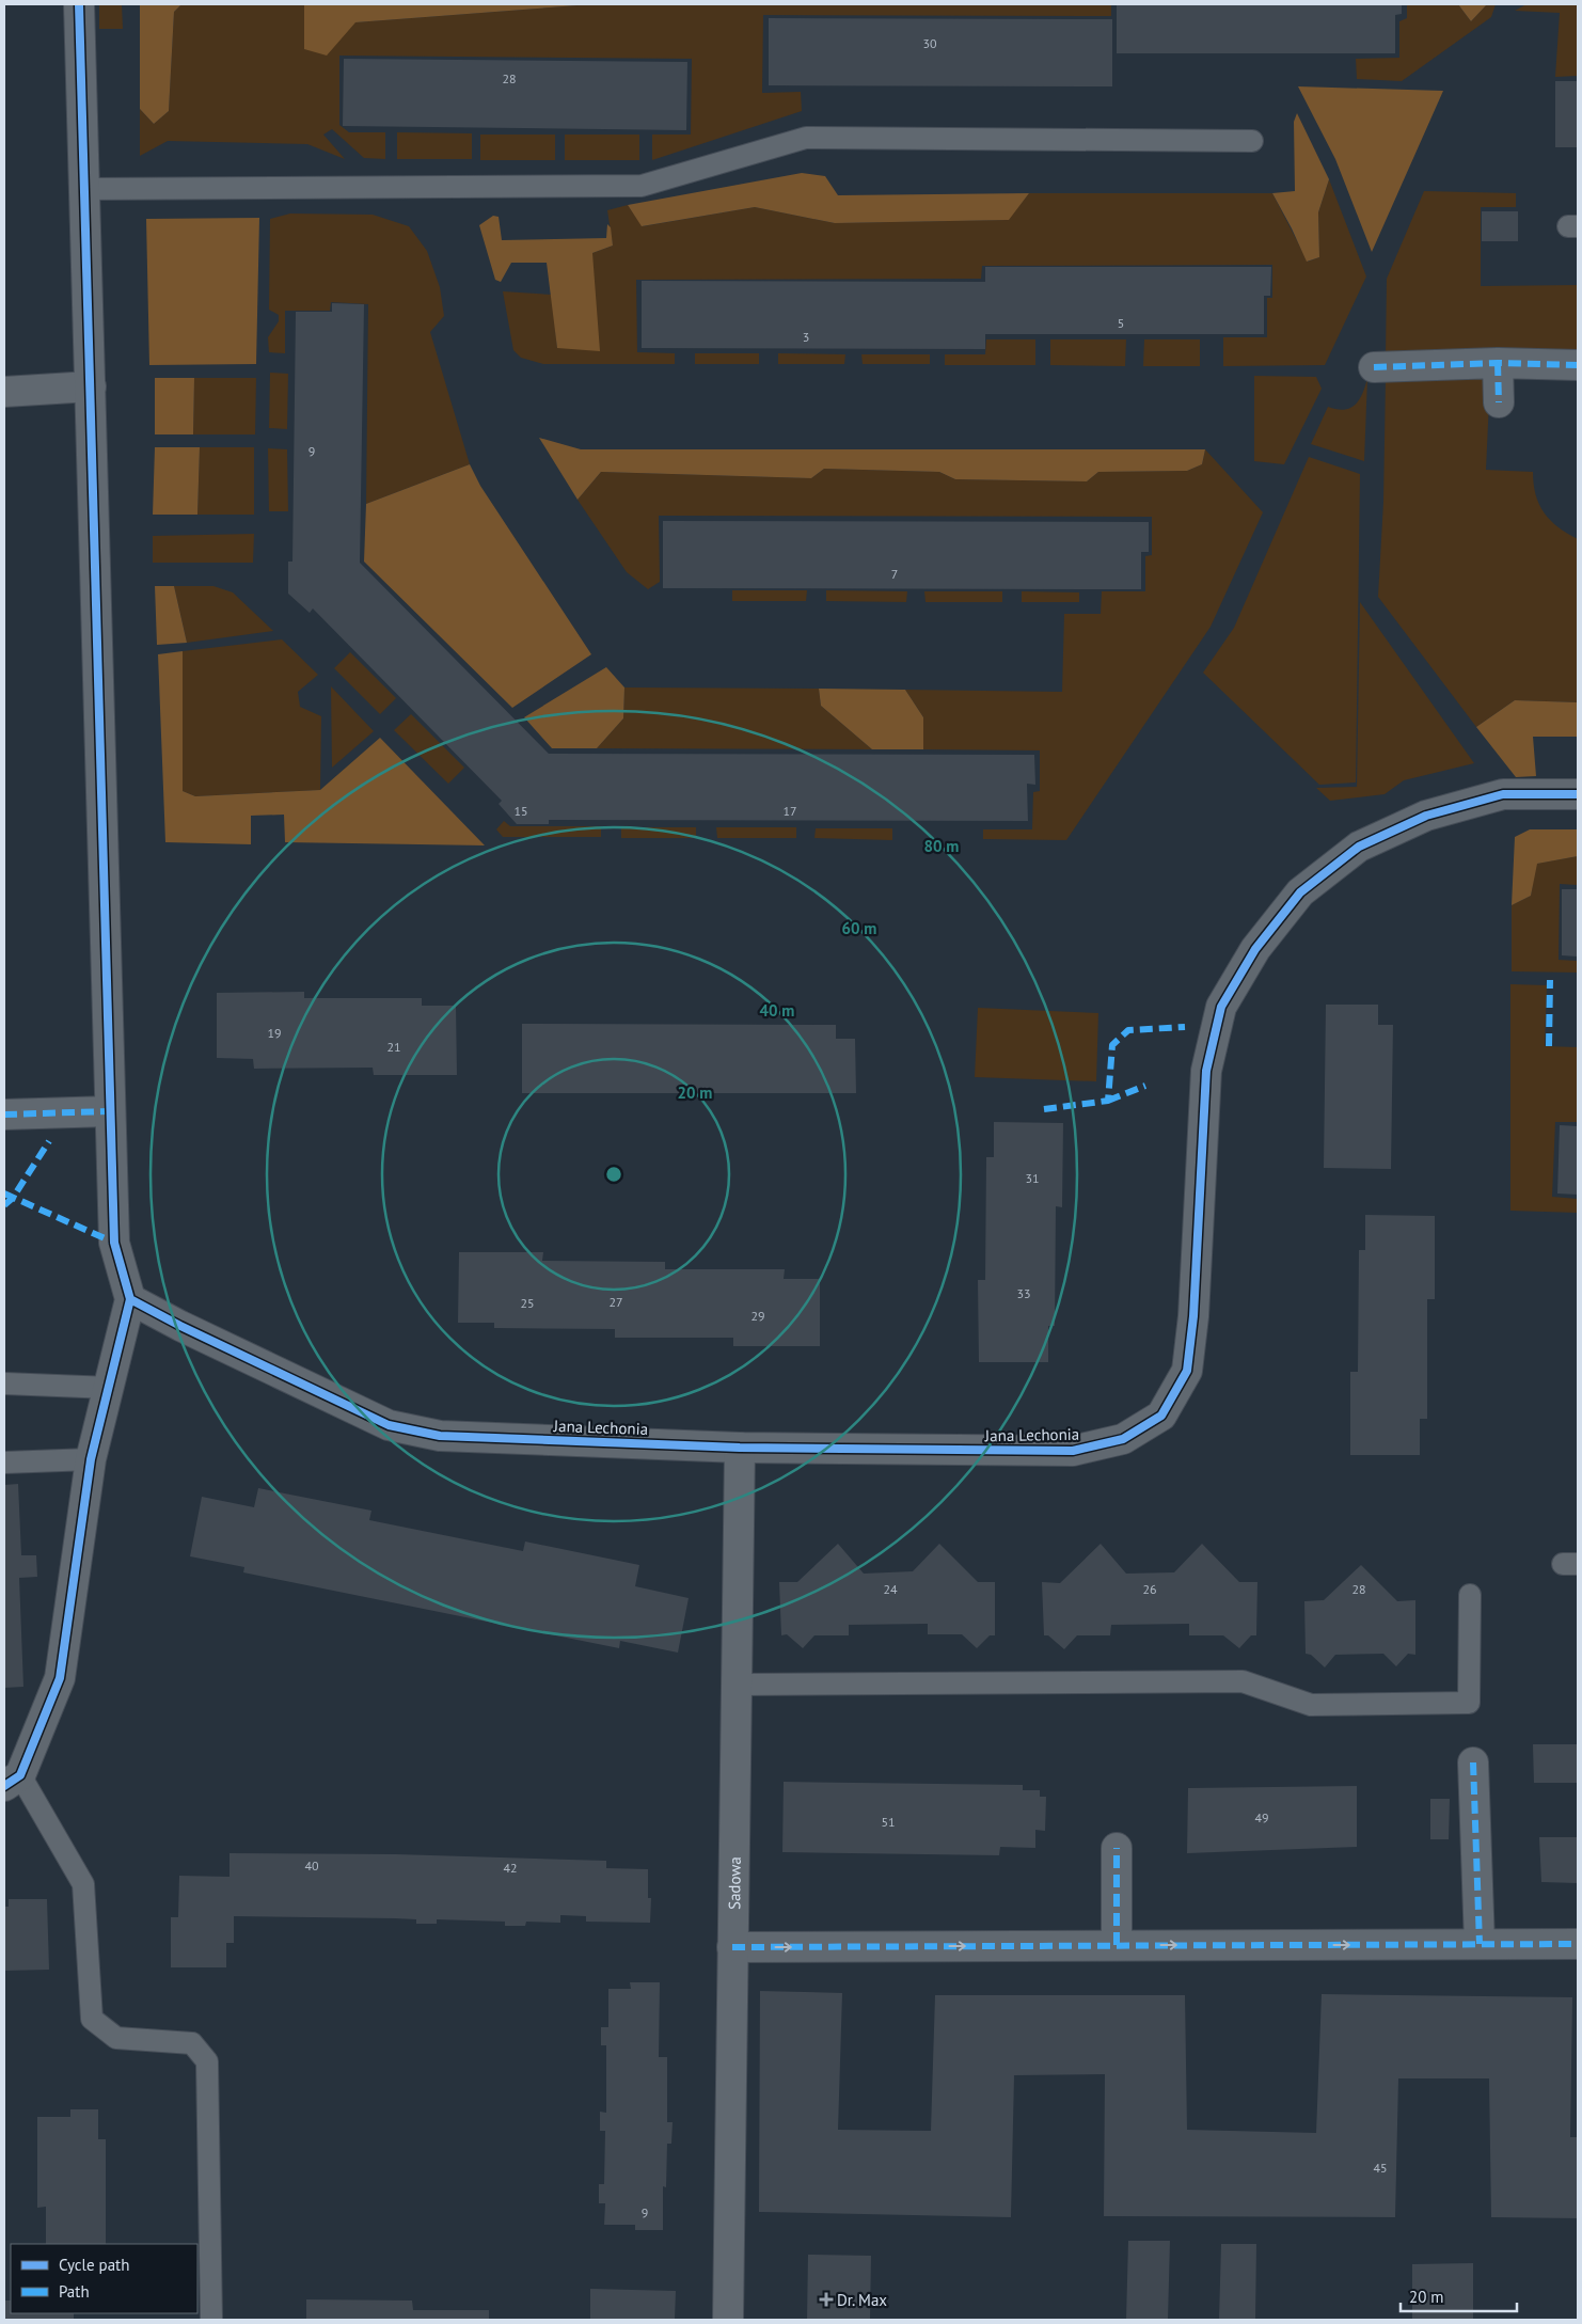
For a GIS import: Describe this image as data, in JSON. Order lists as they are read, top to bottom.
{
  "streets": {
    "street": ["Jana Lechonia", "Sadowa"]
  },
  "crossings": [
    ["Jana Lechonia", "Sadowa"]
  ],
  "places": {
    "health": ["Dr. Max"]
  },
  "house_numbers": [
    "30",
    "28",
    "5",
    "3",
    "9",
    "7",
    "15",
    "17",
    "19",
    "21",
    "31",
    "33",
    "27",
    "25",
    "29",
    "24",
    "26",
    "28",
    "49",
    "51",
    "40",
    "42",
    "45",
    "9"
  ],
  "legend": ["Cycle path", "Path"],
  "scale_bar": "20 m",
  "rings": [
    "80 m",
    "60 m",
    "40 m",
    "20 m"
  ]
}
